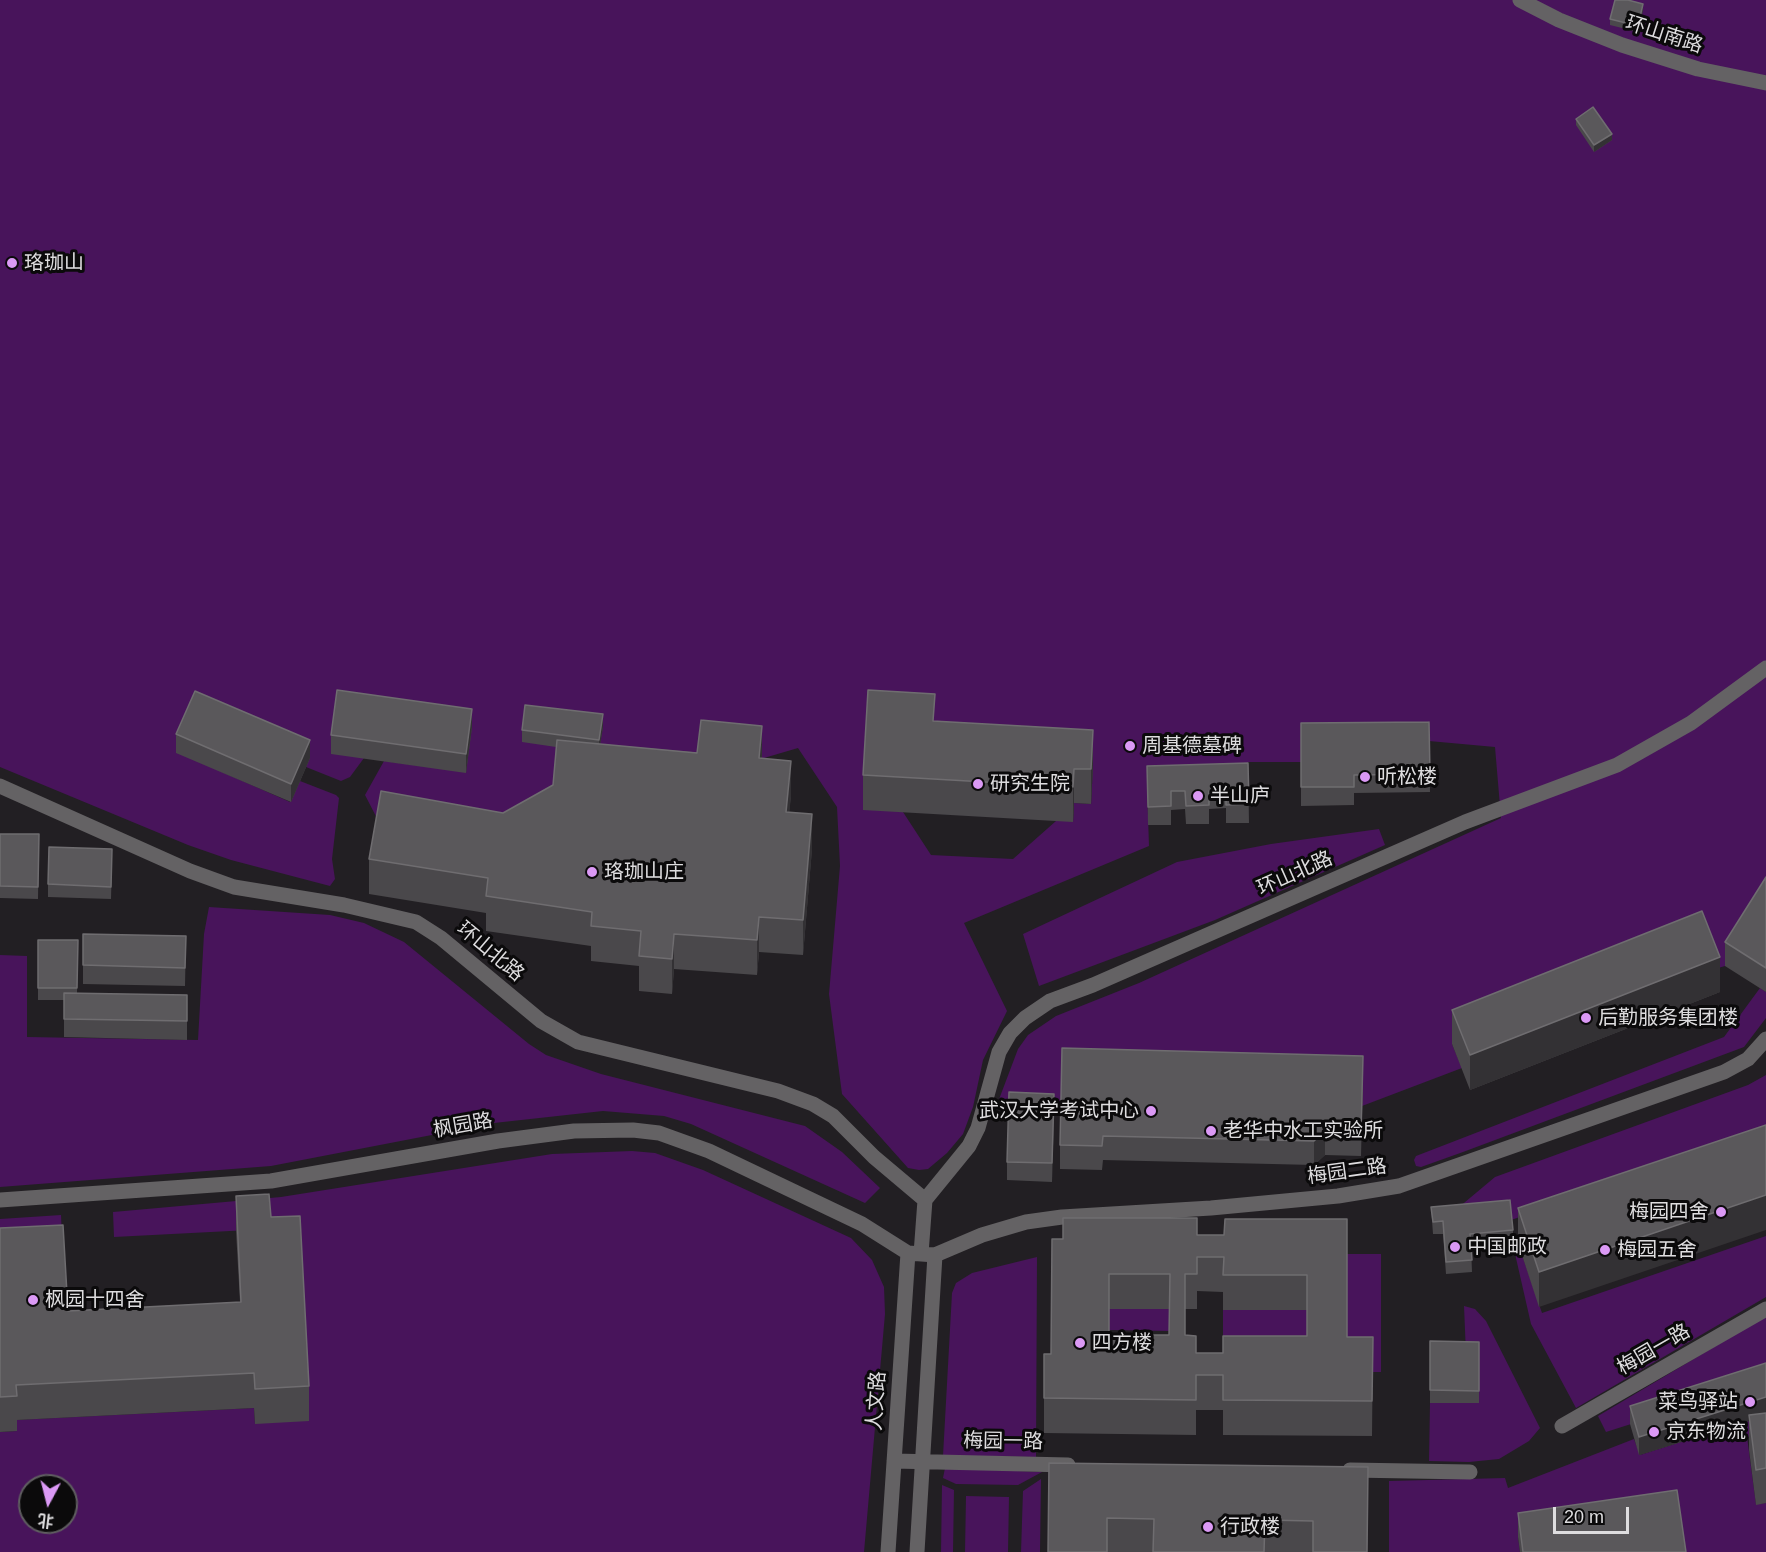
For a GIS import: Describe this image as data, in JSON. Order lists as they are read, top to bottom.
{
  "streets": {
    "street": [
      "环山南路",
      "环山北路",
      "枫园路",
      "梅园二路",
      "梅园一路",
      "人文路"
    ]
  },
  "crossings": [
    ["枫园路", "梅园二路"],
    ["枫园路", "人文路"],
    ["梅园二路", "人文路"],
    ["梅园一路", "人文路"]
  ],
  "places": [
    "珞珈山",
    "周基德墓碑",
    "听松楼",
    "研究生院",
    "半山庐",
    "珞珈山庄",
    "后勤服务集团楼",
    "武汉大学考试中心",
    "老华中水工实验所",
    "梅园四舍",
    "中国邮政",
    "梅园五舍",
    "枫园十四舍",
    "四方楼",
    "菜鸟驿站",
    "京东物流",
    "行政楼"
  ],
  "scale_bar": "20 m",
  "north": "bottom"
}
